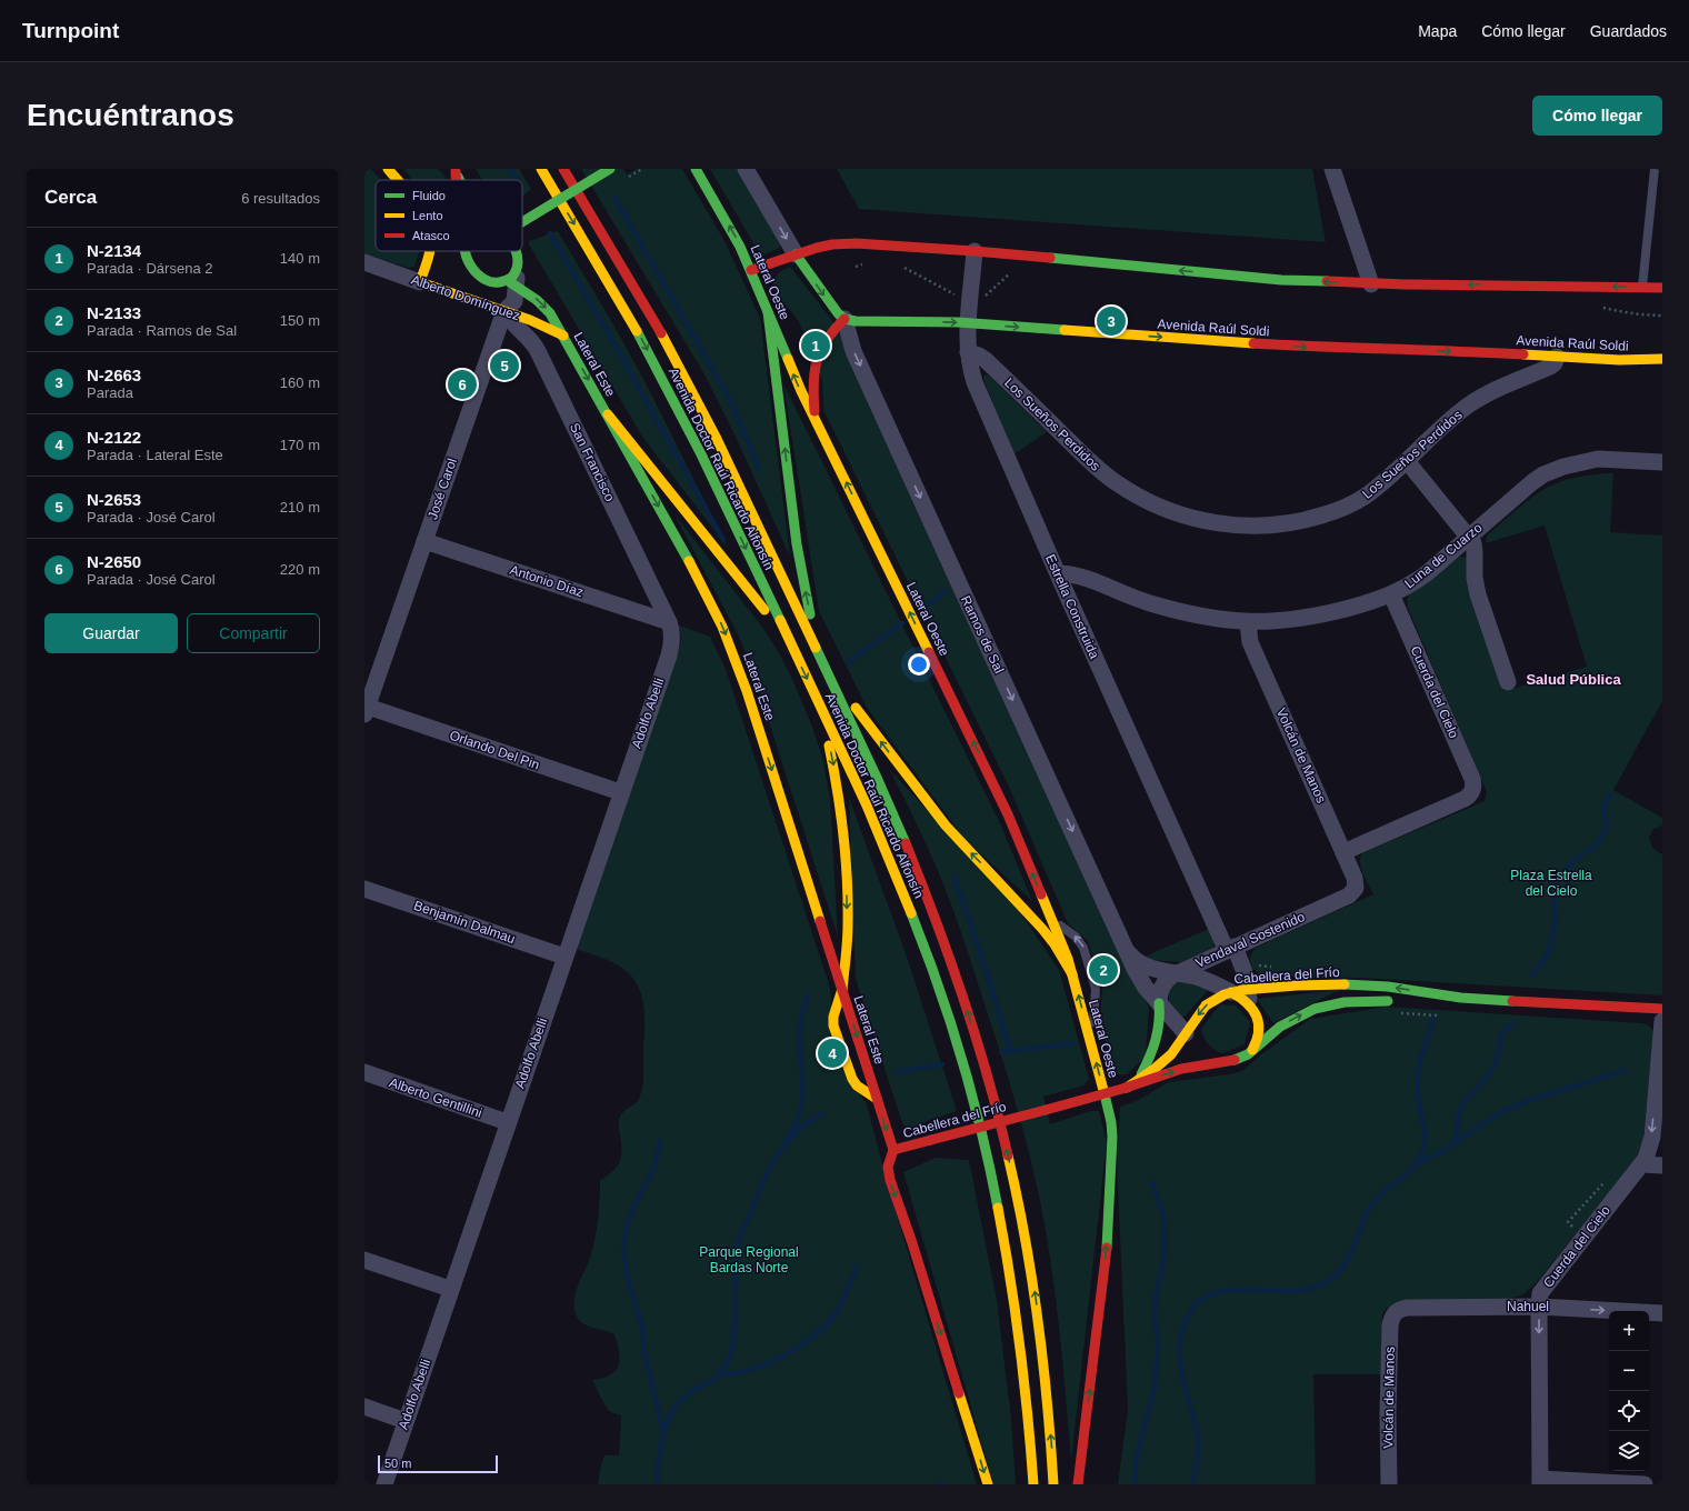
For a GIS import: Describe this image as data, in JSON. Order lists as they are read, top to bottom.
{
  "streets": {
    "main road": [
      "Lateral Oeste",
      "Alberto Domínguez",
      "Avenida Raúl Soldi",
      "Lateral Este",
      "Avenida Doctor Raúl Ricardo Alfonsín",
      "Cabellera del Frío"
    ],
    "street": [
      "Los Sueños Perdidos",
      "San Francisco",
      "José Carol",
      "Luna de Cuarzo",
      "Antonio Díaz",
      "Estrella Construida",
      "Ramos de Sal",
      "Cuerda del Cielo",
      "Adolfo Abelli",
      "Orlando Del Pin",
      "Volcán de Manos",
      "Benjamín Dalmau",
      "Vendaval Sostenido",
      "Alberto Gentillini",
      "Nahuel"
    ]
  },
  "crossings": [
    ["Lateral Oeste", "Cabellera del Frío"],
    ["Alberto Domínguez", "Lateral Este"],
    ["Alberto Domínguez", "San Francisco"],
    ["Alberto Domínguez", "José Carol"],
    ["Avenida Raúl Soldi", "Los Sueños Perdidos"],
    ["Avenida Raúl Soldi", "Estrella Construida"],
    ["Avenida Raúl Soldi", "Ramos de Sal"],
    ["Lateral Este", "José Carol"],
    ["Lateral Este", "Cabellera del Frío"],
    ["Los Sueños Perdidos", "Estrella Construida"],
    ["San Francisco", "José Carol"],
    ["San Francisco", "Antonio Díaz"],
    ["San Francisco", "Adolfo Abelli"],
    ["José Carol", "Antonio Díaz"],
    ["José Carol", "Orlando Del Pin"],
    ["Luna de Cuarzo", "Estrella Construida"],
    ["Luna de Cuarzo", "Cuerda del Cielo"],
    ["Luna de Cuarzo", "Volcán de Manos"],
    ["Antonio Díaz", "Adolfo Abelli"],
    ["Estrella Construida", "Vendaval Sostenido"],
    ["Estrella Construida", "Cabellera del Frío"],
    ["Ramos de Sal", "Vendaval Sostenido"],
    ["Ramos de Sal", "Cabellera del Frío"],
    ["Cuerda del Cielo", "Volcán de Manos"],
    ["Cuerda del Cielo", "Nahuel"],
    ["Adolfo Abelli", "Orlando Del Pin"],
    ["Adolfo Abelli", "Benjamín Dalmau"],
    ["Adolfo Abelli", "Alberto Gentillini"],
    ["Volcán de Manos", "Vendaval Sostenido"],
    ["Volcán de Manos", "Nahuel"]
  ],
  "one_way": ["Ramos de Sal", "Cuerda del Cielo", "Nahuel"],
  "districts": ["Salud Pública"],
  "parks": ["Plaza Estrella del Cielo", "Parque Regional Bardas Norte"],
  "legend": ["Fluido", "Lento", "Atasco"],
  "scale_bar": "50 m",
  "page": {
    "header": "Turnpoint",
    "nav": ["Mapa", "Cómo llegar", "Guardados"],
    "buttons": [
      "Cómo llegar",
      ["Guardar", "Compartir"]
    ],
    "title": "Encuéntranos",
    "heading": ["Cerca", "6 resultados"],
    "list": [
      {
        "mark": "1",
        "name": "N-2134",
        "note": "Parada · Dársena 2",
        "value": "140 m"
      },
      {
        "mark": "2",
        "name": "N-2133",
        "note": "Parada · Ramos de Sal",
        "value": "150 m"
      },
      {
        "mark": "3",
        "name": "N-2663",
        "note": "Parada",
        "value": "160 m"
      },
      {
        "mark": "4",
        "name": "N-2122",
        "note": "Parada · Lateral Este",
        "value": "170 m"
      },
      {
        "mark": "5",
        "name": "N-2653",
        "note": "Parada · José Carol",
        "value": "210 m"
      },
      {
        "mark": "6",
        "name": "N-2650",
        "note": "Parada · José Carol",
        "value": "220 m"
      }
    ],
    "pins": [
      "3",
      "1",
      "5",
      "6",
      "2",
      "4"
    ],
    "map_buttons": ["+", "−"],
    "scale": "50 m"
  }
}
